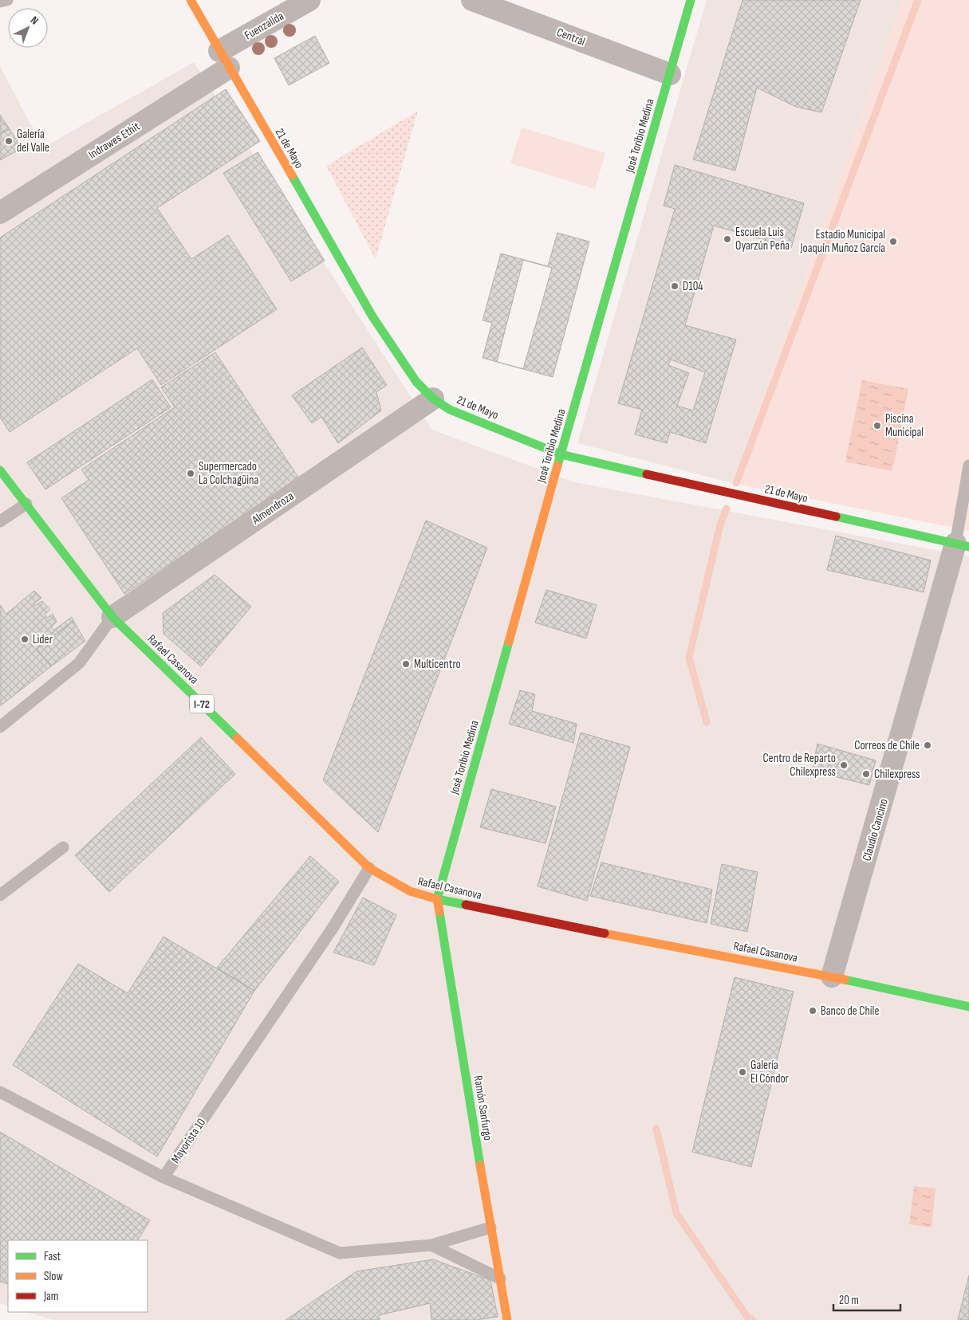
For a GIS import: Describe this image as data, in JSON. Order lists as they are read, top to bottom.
{
  "streets": {
    "main road": [
      "José Toribio Medina",
      "21 de Mayo",
      "Rafael Casanova",
      "I-72",
      "Ramón Sanfurgo"
    ],
    "street": [
      "Fuenzalida",
      "Central",
      "Indrawes Ethit",
      "Almendroza",
      "Claudio Cancino"
    ],
    "lane": ["Mayorista 10"]
  },
  "crossings": [
    ["Fuenzalida", "Indrawes Ethit"],
    ["Fuenzalida", "21 de Mayo"],
    ["Central", "José Toribio Medina"],
    ["José Toribio Medina", "21 de Mayo"],
    ["José Toribio Medina", "Rafael Casanova"],
    ["José Toribio Medina", "Ramón Sanfurgo"],
    ["Indrawes Ethit", "21 de Mayo"],
    ["21 de Mayo", "Almendroza"],
    ["21 de Mayo", "Claudio Cancino"],
    ["Almendroza", "Rafael Casanova"],
    ["Rafael Casanova", "Claudio Cancino"],
    ["Rafael Casanova", "Ramón Sanfurgo"],
    ["Rafael Casanova", "Mayorista 10"],
    ["Ramón Sanfurgo", "Mayorista 10"]
  ],
  "places": [
    "Galería del Valle",
    "Escuela Luis Oyarzún Peña",
    "Estadio Municipal Joaquín Muñoz García",
    "D104",
    "Piscina Municipal",
    "Supermercado La Colchagüina",
    "Lider",
    "Multicentro",
    "Correos de Chile",
    "Centro de Reparto Chilexpress",
    "Chilexpress",
    "Banco de Chile",
    "Galería El Cóndor"
  ],
  "legend": ["Fast", "Slow", "Jam"],
  "scale_bar": "20 m",
  "north": "top right"
}
